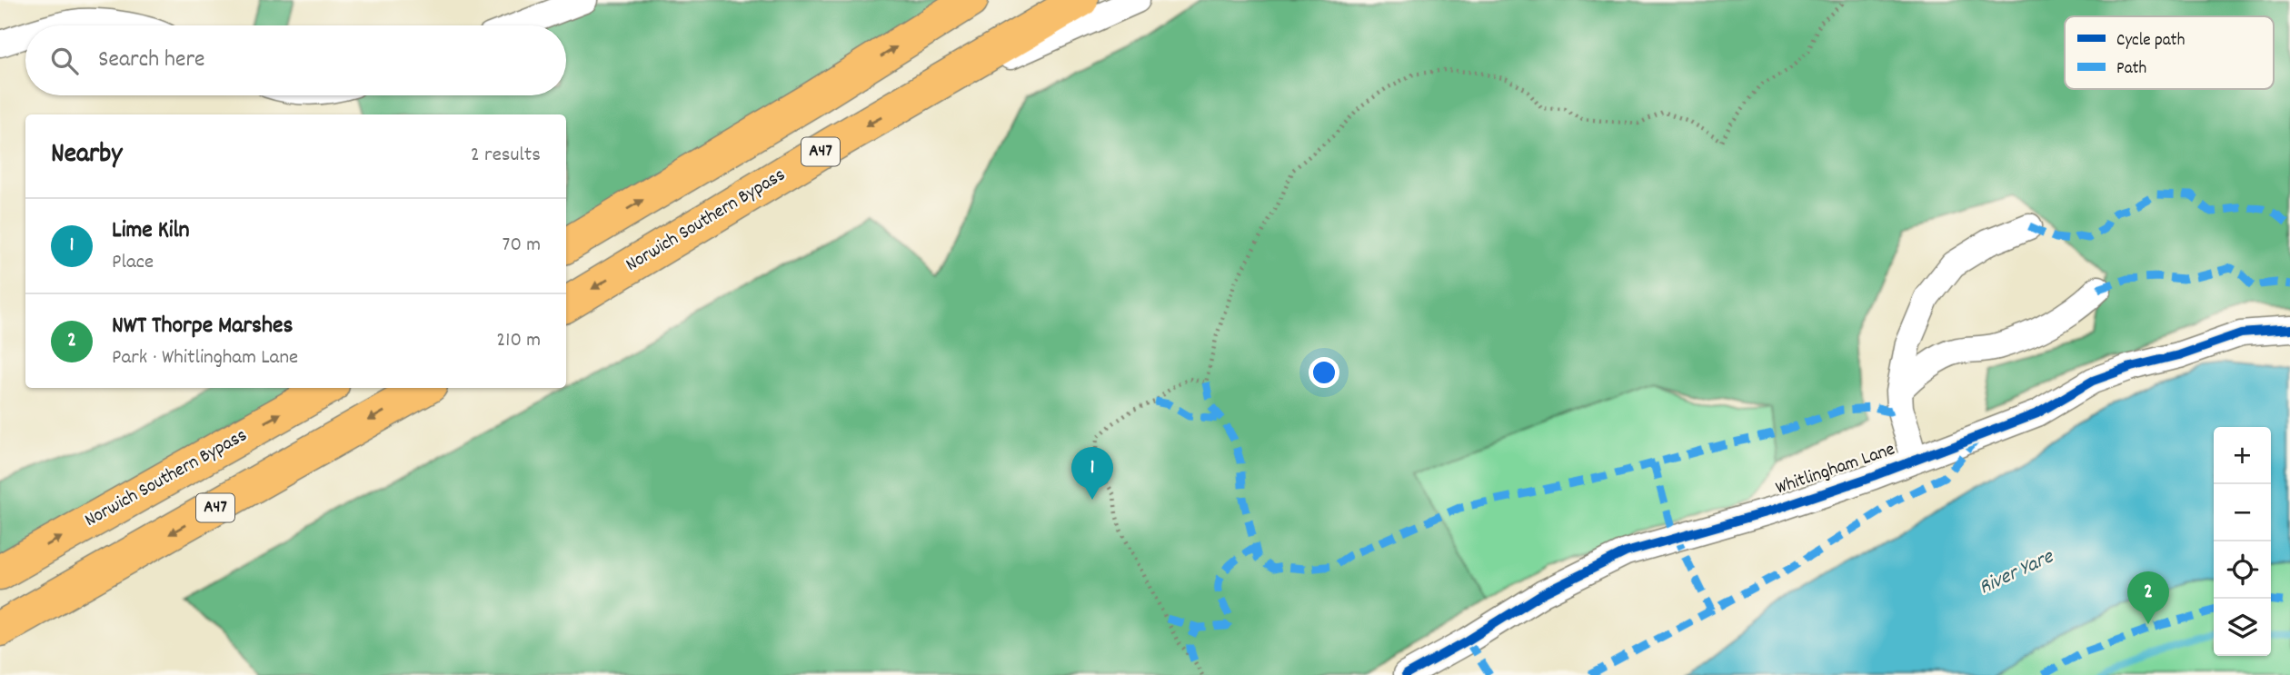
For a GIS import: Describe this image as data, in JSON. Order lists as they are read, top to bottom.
{
  "streets": {
    "highway": ["A47", "Norwich Southern Bypass"],
    "street": ["Whitlingham Lane"]
  },
  "water": ["River Yare"],
  "legend": ["Cycle path", "Path"],
  "page": {
    "search": "Search here",
    "heading": ["Nearby", "2 results"],
    "list": [
      {
        "mark": "1",
        "name": "Lime Kiln",
        "note": "Place",
        "value": "70 m"
      },
      {
        "mark": "2",
        "name": "NWT Thorpe Marshes",
        "note": "Park · Whitlingham Lane",
        "value": "210 m"
      }
    ],
    "map_buttons": ["+", "−"],
    "pins": ["1", "2"]
  }
}
